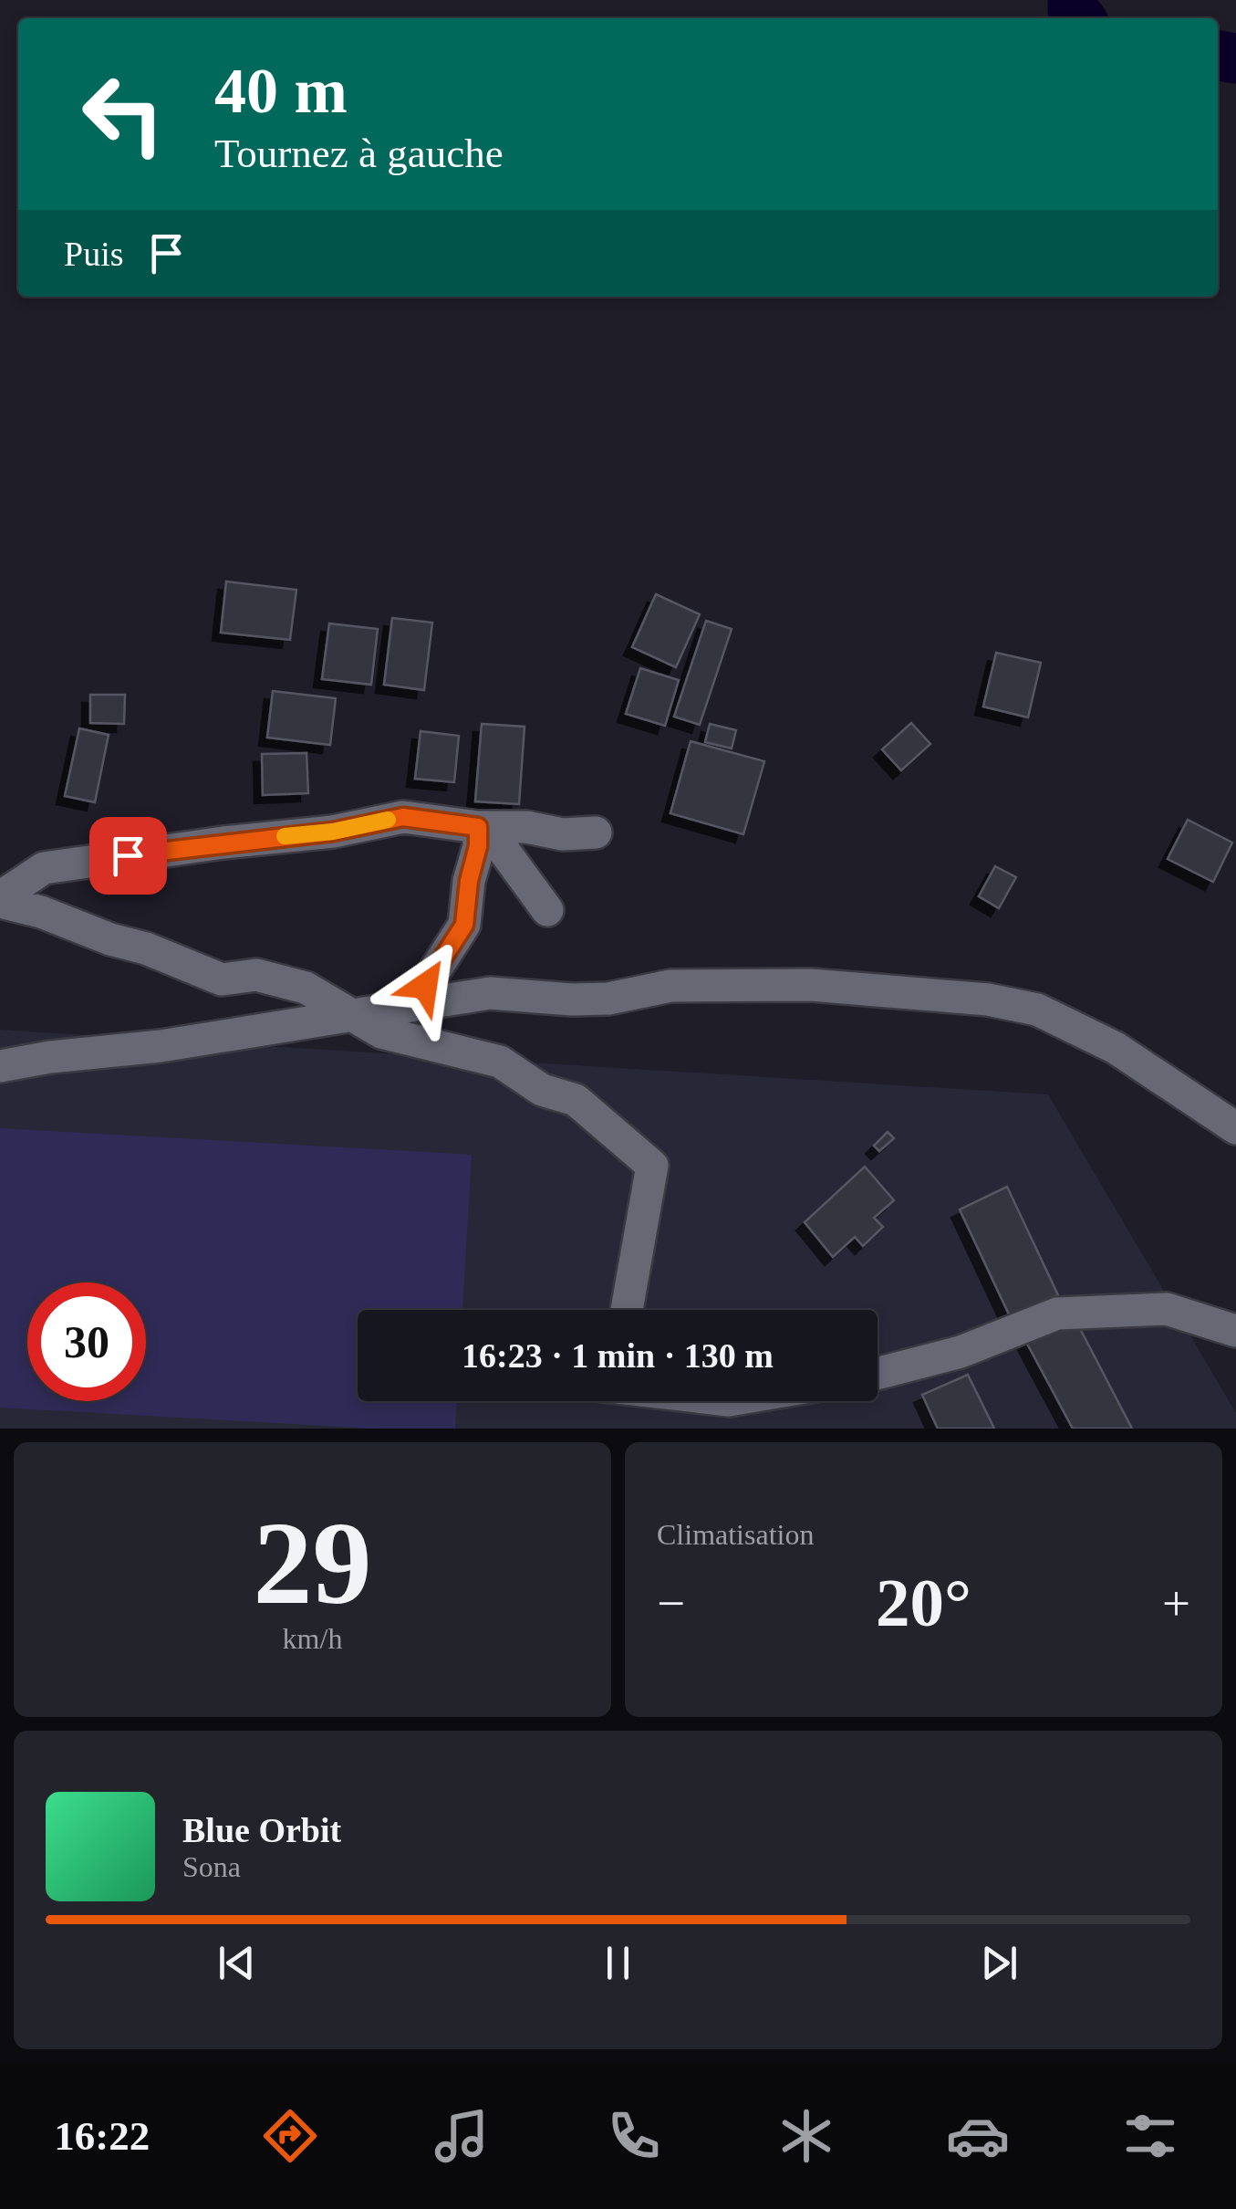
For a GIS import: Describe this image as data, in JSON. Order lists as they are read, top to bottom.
{
  "page": {
    "turn": ["40 m", "Tournez à gauche"],
    "then": "Puis",
    "limit": "30",
    "trip": "16:23 · 1 min · 130 m",
    "tile": [
      ["29", "km/h"],
      "Climatisation"
    ],
    "heat": ["−", "20°", "+"],
    "song": ["Blue Orbit", "Sona"],
    "tabs": "16:22"
  }
}
